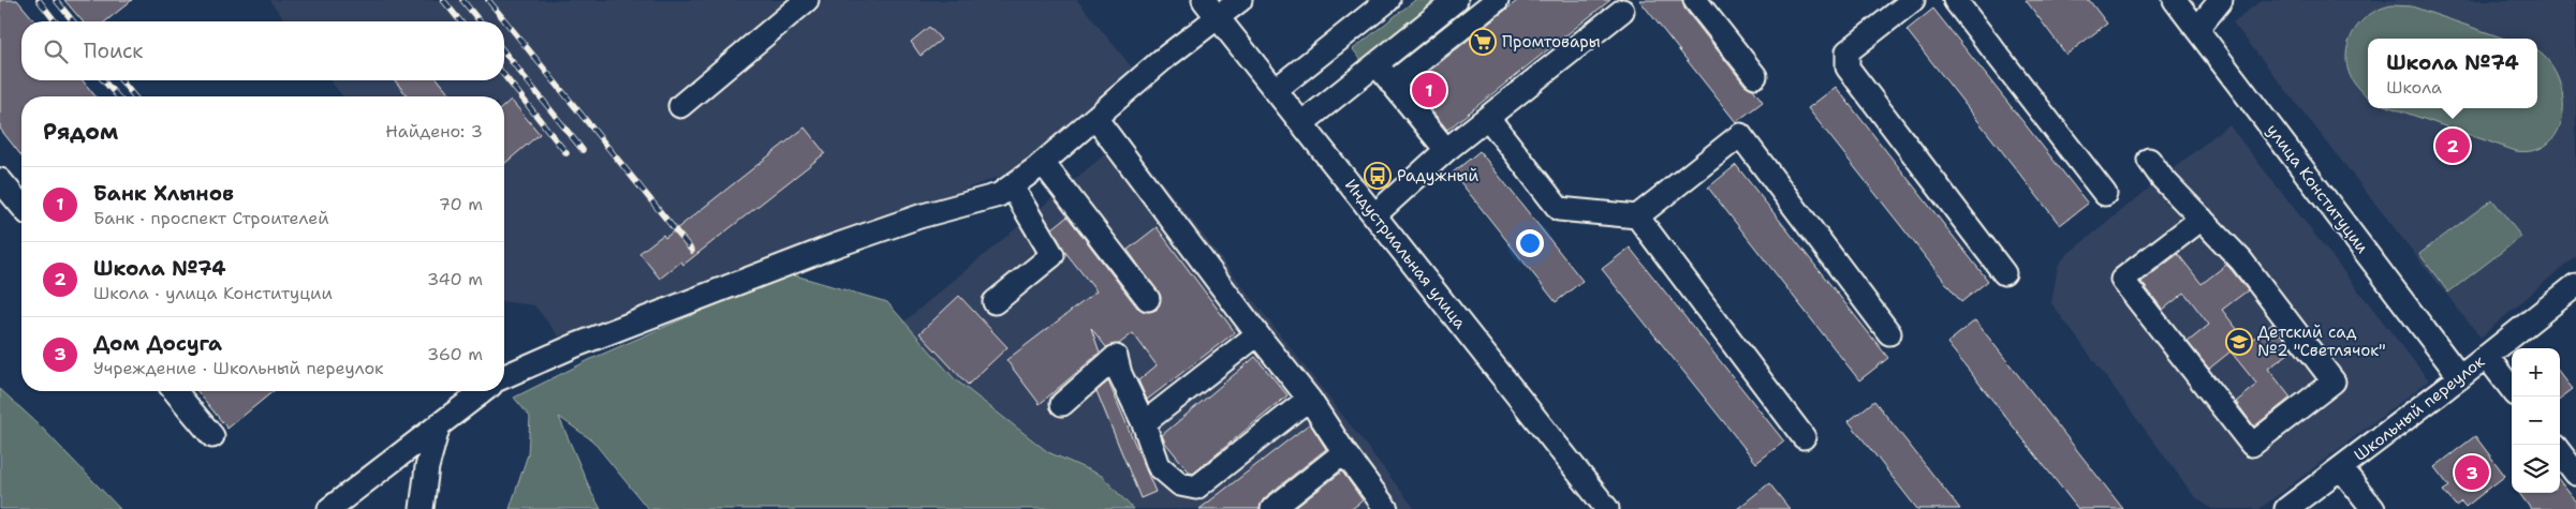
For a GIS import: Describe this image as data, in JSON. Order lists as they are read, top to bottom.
{
  "streets": {
    "street": ["улица Конституции", "Индустриальная улица", "Школьный переулок"]
  },
  "crossings": [
    ["улица Конституции", "Школьный переулок"]
  ],
  "places": {
    "supermarket": ["Промтовары"],
    "bus stop": ["Радужный"],
    "school or university": ["Детский сад №2 \"Светлячок\""]
  },
  "page": {
    "search": "Поиск",
    "popup": ["Школа №74", "Школа"],
    "pins": ["1", "2", "3"],
    "heading": ["Рядом", "Найдено: 3"],
    "list": [
      {
        "mark": "1",
        "name": "Банк Хлынов",
        "note": "Банк · проспект Строителей",
        "value": "70 m"
      },
      {
        "mark": "2",
        "name": "Школа №74",
        "note": "Школа · улица Конституции",
        "value": "340 m"
      },
      {
        "mark": "3",
        "name": "Дом Досуга",
        "note": "Учреждение · Школьный переулок",
        "value": "360 m"
      }
    ],
    "map_buttons": ["+", "−"]
  }
}
